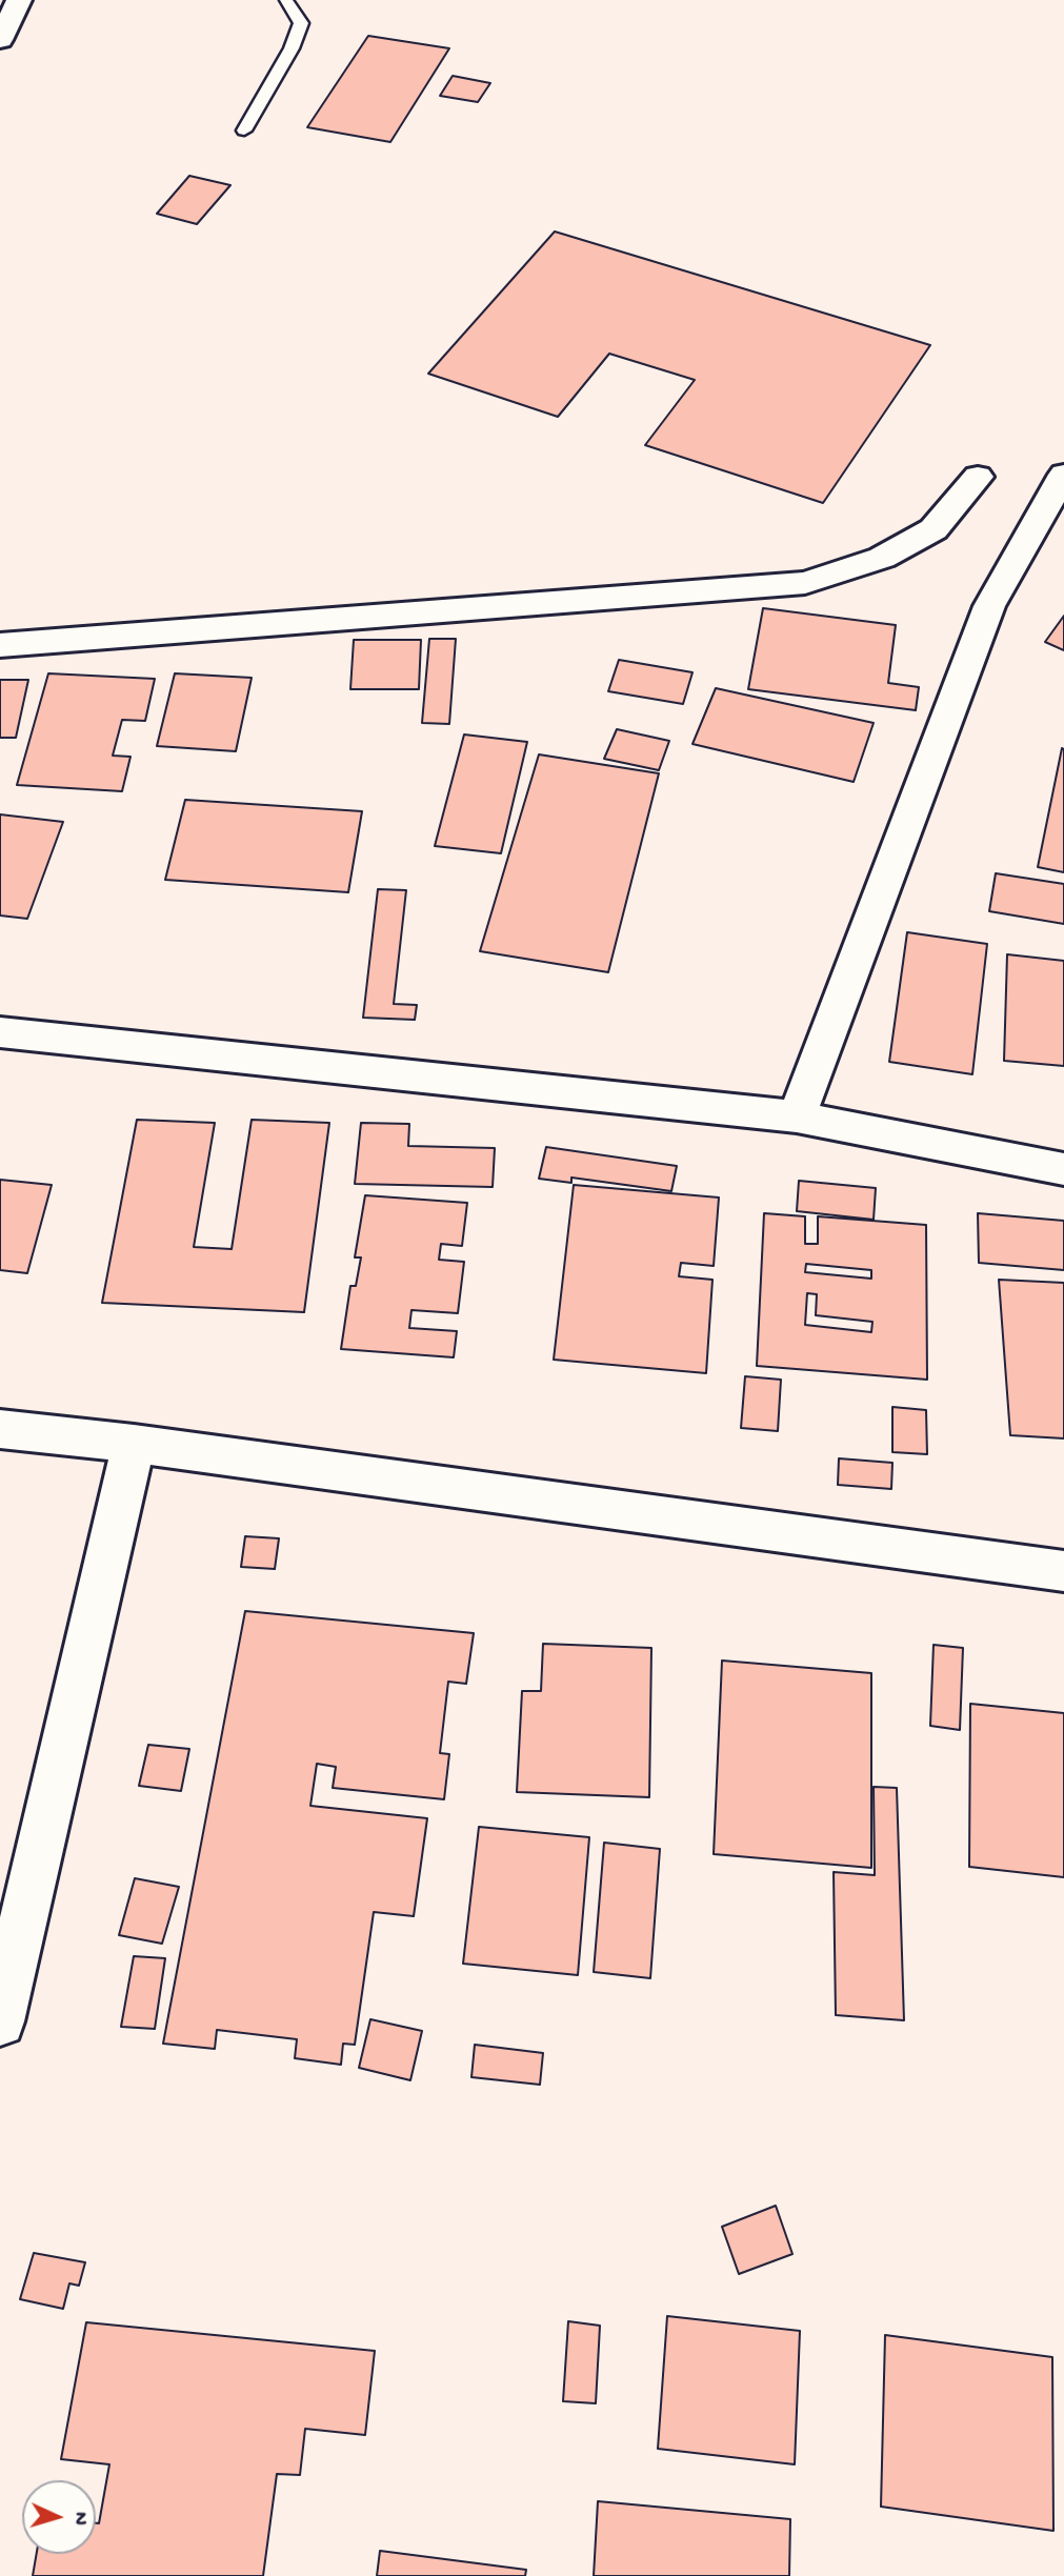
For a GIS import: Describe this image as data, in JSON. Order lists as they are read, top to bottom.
{
  "north": "right"
}
